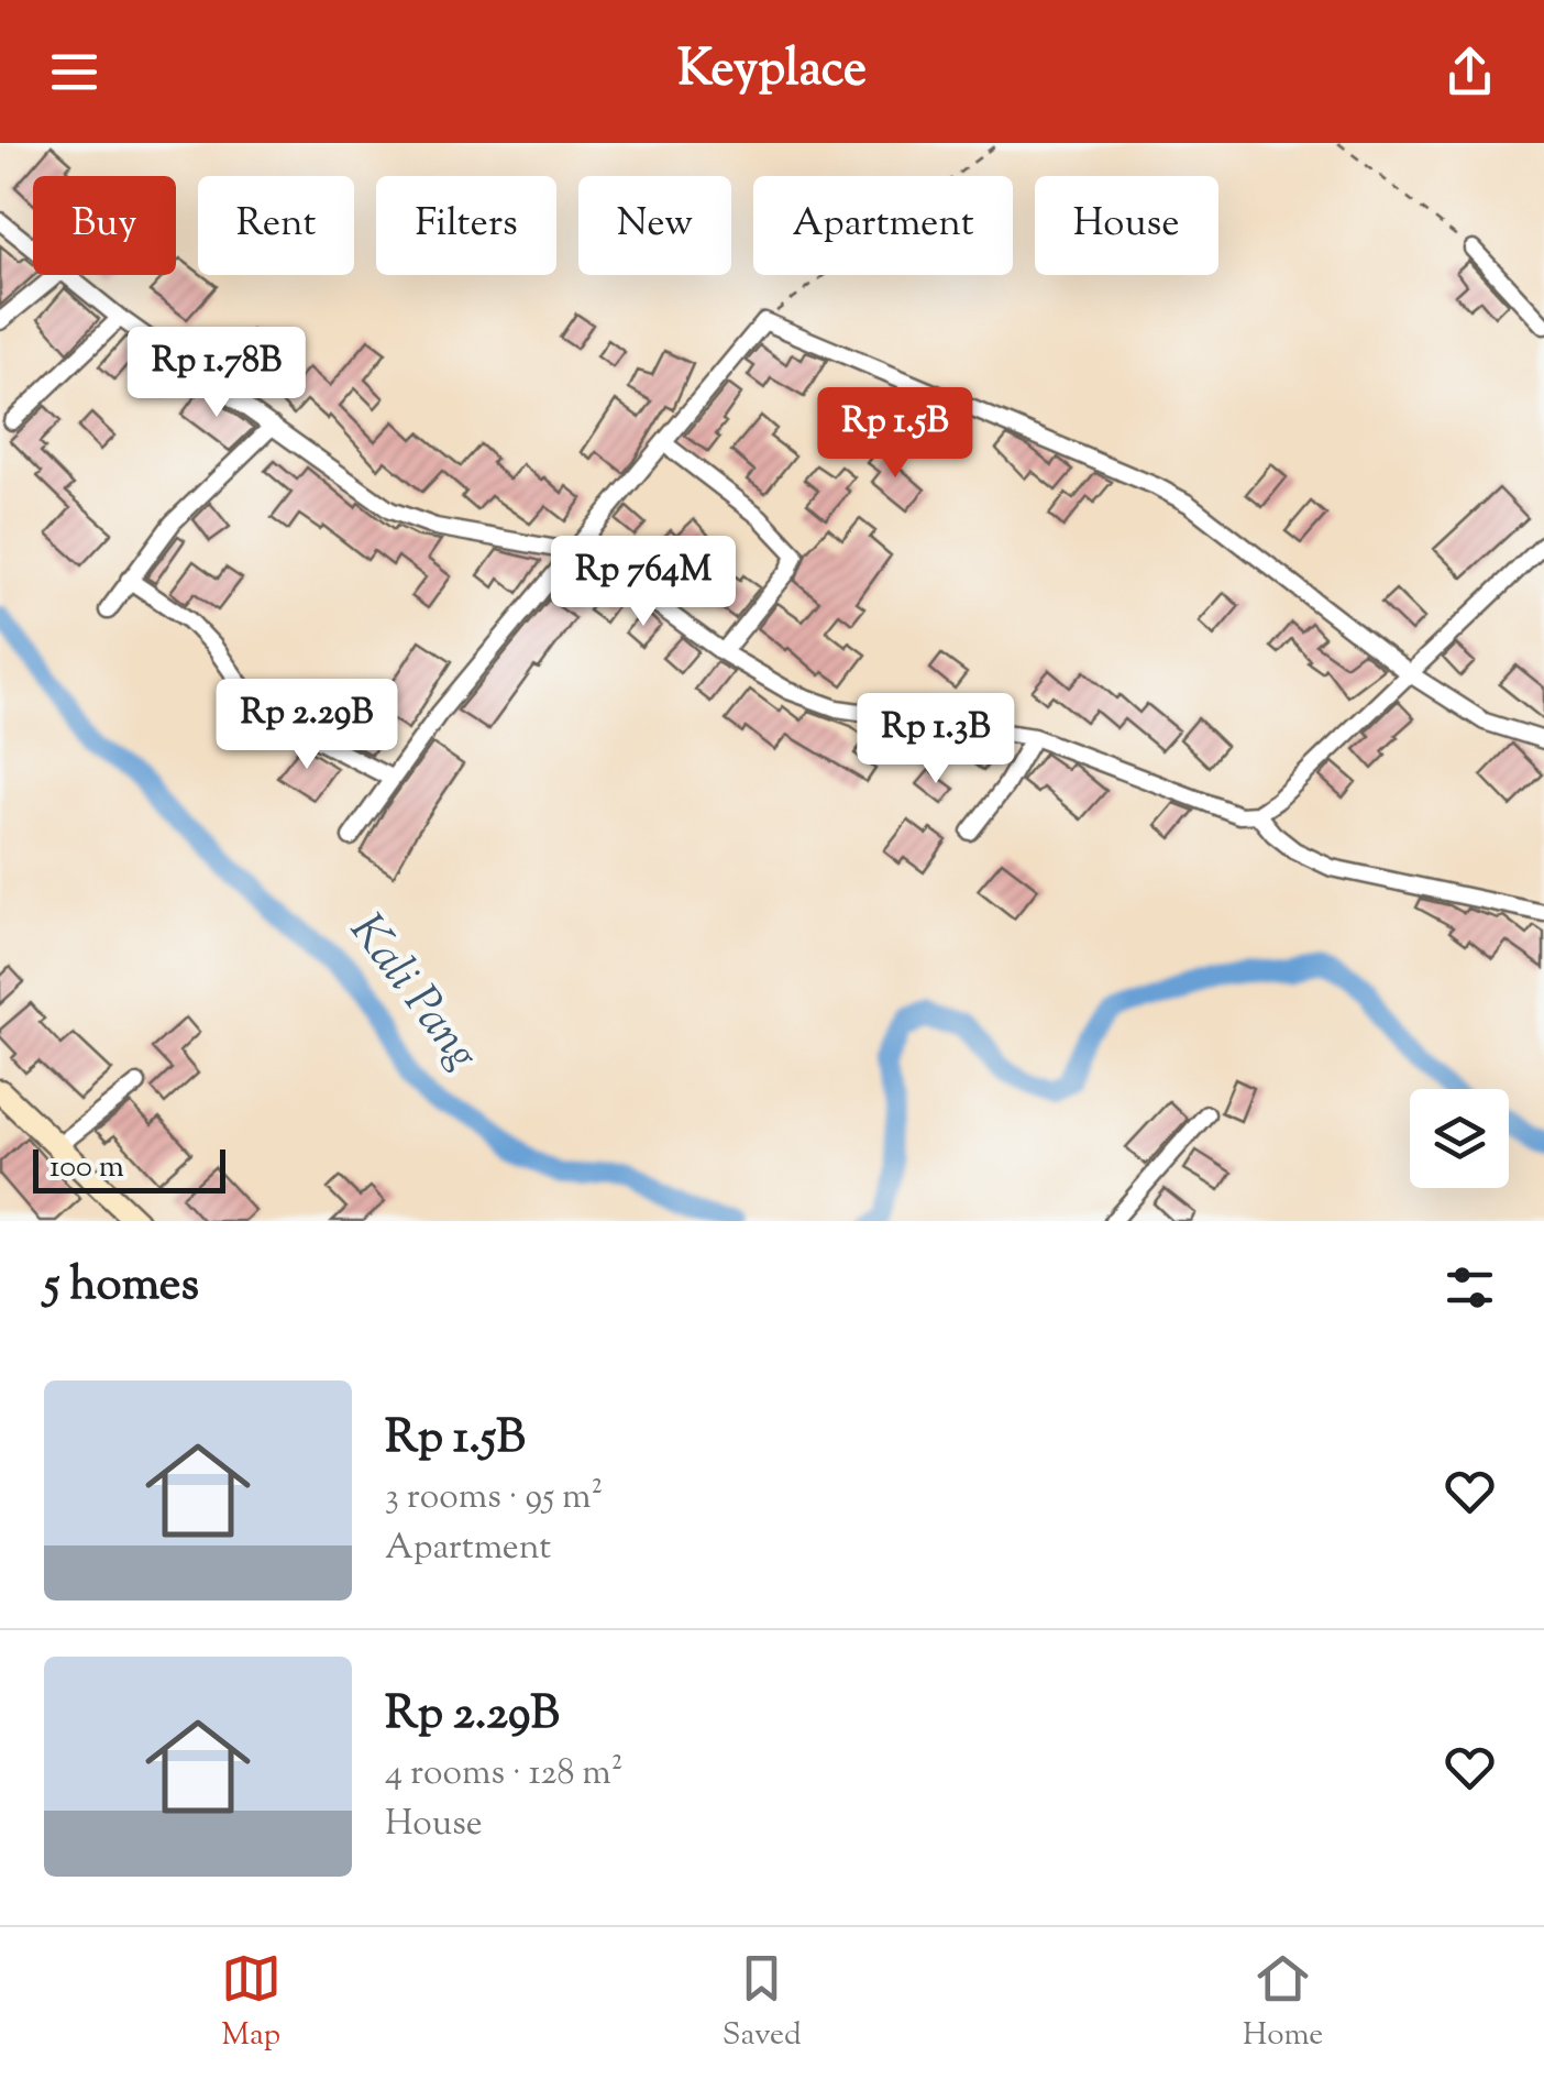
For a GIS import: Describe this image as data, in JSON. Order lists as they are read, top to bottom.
{
  "water": ["Kali Pang"],
  "scale_bar": "100 m",
  "page": {
    "header": "Keyplace",
    "chip": [
      "Buy",
      "Rent",
      "Filters",
      "New",
      "Apartment",
      "House"
    ],
    "price": [
      "Rp 1.78B",
      "Rp 1.5B",
      "Rp 764M",
      "Rp 2.29B",
      "Rp 1.3B"
    ],
    "scale": "100 m",
    "heading": "5 homes",
    "list": [
      {
        "name": "Rp 1.5B",
        "note": "3 rooms · 95 m² · Apartment"
      },
      {
        "name": "Rp 2.29B",
        "note": "4 rooms · 128 m² · House"
      }
    ],
    "tabs": ["Map", "Saved", "Home"]
  }
}
